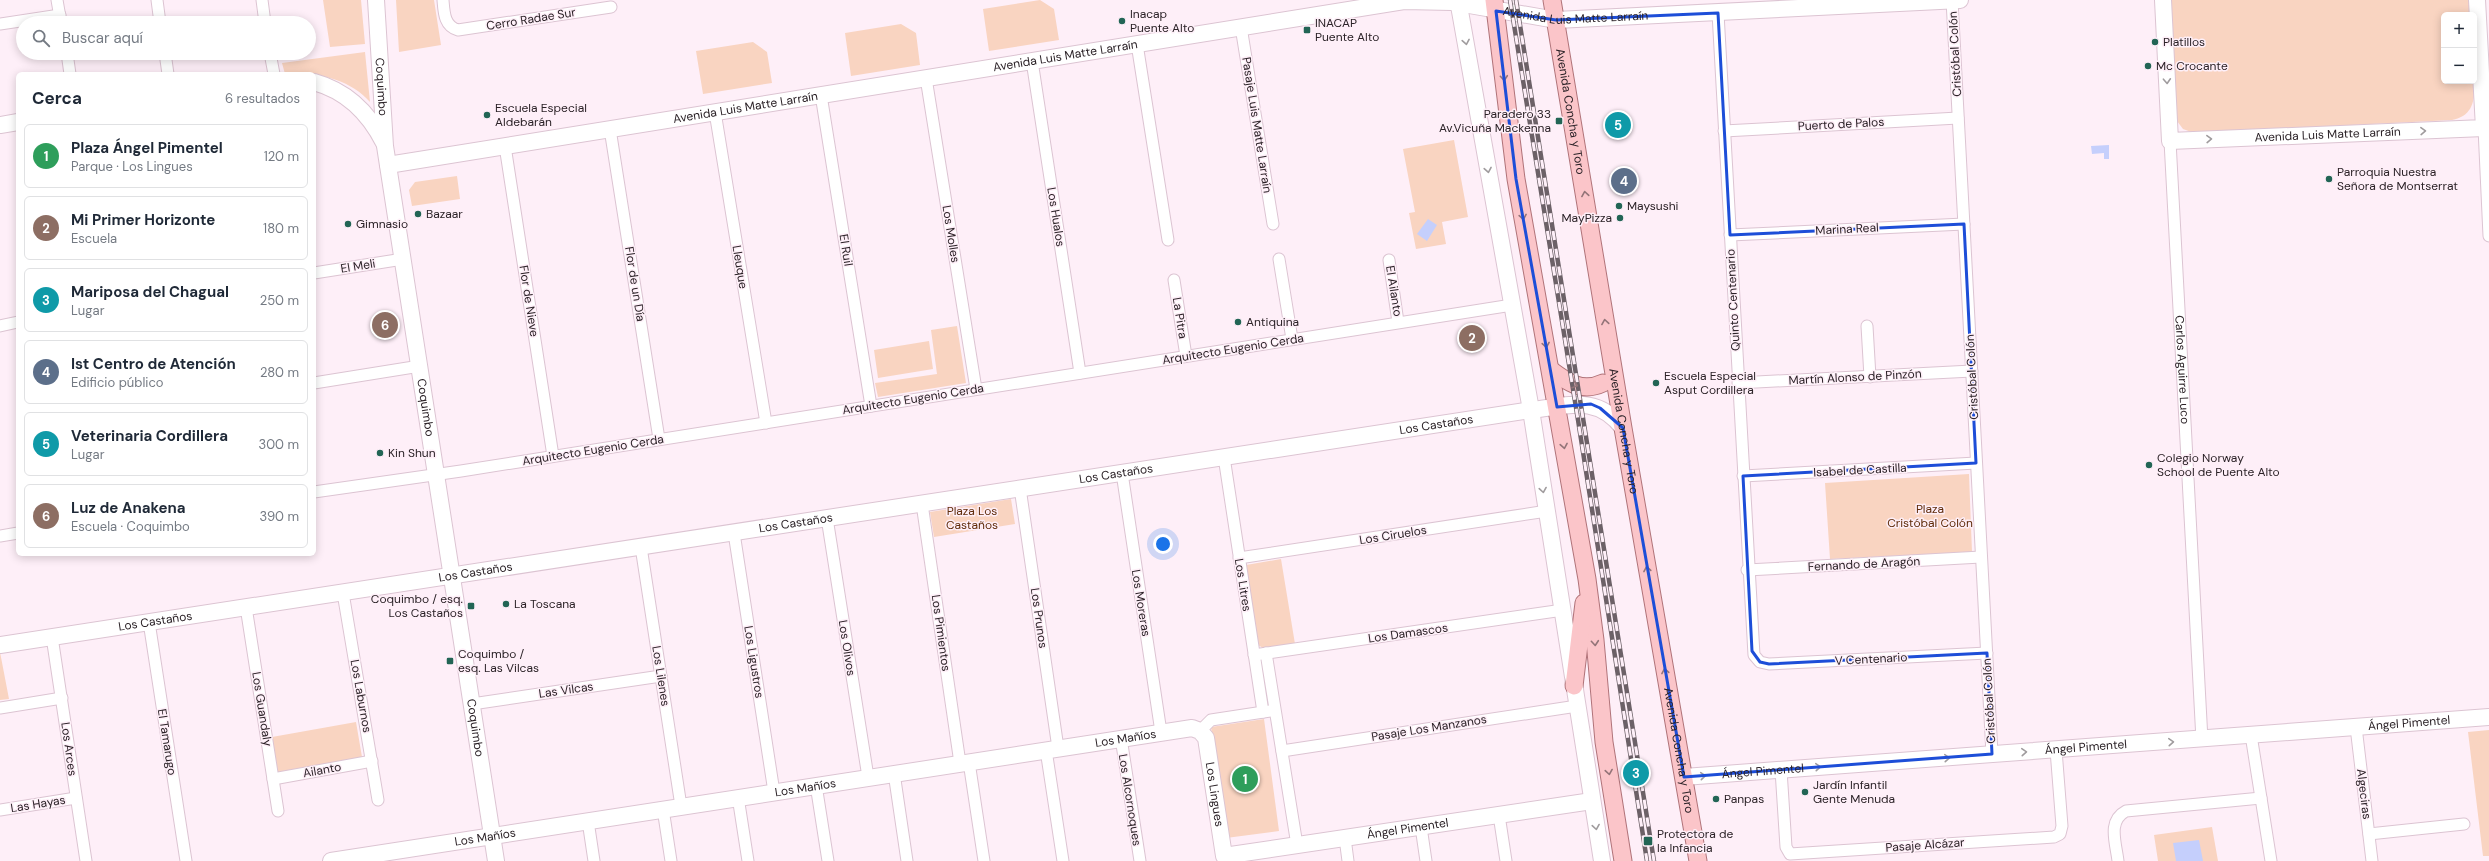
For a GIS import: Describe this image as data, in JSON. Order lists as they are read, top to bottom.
{
  "streets": {
    "main road": ["Avenida Concha y Toro"],
    "street": [
      "Avenida Luis Matte Larraín",
      "Cerro Radae Sur",
      "Cristóbal Colón",
      "Coquimbo",
      "Puerto de Palos",
      "Pasaje Luis Matte Larraín",
      "Los Hualos",
      "Marina Real",
      "Los Molles",
      "El Ruil",
      "El Meli",
      "Lleuque",
      "Flor de un Día",
      "El Ailanto",
      "Quinto Centenario",
      "Flor de Nieve",
      "La Pitra",
      "Arquitecto Eugenio Cerda",
      "Carlos Aguirre Luco",
      "Martín Alonso de Pinzón",
      "Los Castaños",
      "Isabel de Castilla",
      "Los Ciruelos",
      "Fernando de Aragón",
      "Los Litres",
      "Los Moreras",
      "Los Prunos",
      "Los Pimientos",
      "Los Damascos",
      "Los Olivos",
      "V Centenario",
      "Los Ligustros",
      "Los Lilenes",
      "Las Vilcas",
      "Los Laburnos",
      "Los Guandaly",
      "Ángel Pimentel",
      "Pasaje Los Manzanos",
      "Los Mañíos",
      "El Tamarugo",
      "Los Arces",
      "Ailanto",
      "Algeciras",
      "Los Lingues",
      "Los Alcornoques",
      "Las Hayas",
      "Pasaje Alcázar"
    ]
  },
  "crossings": [
    ["Avenida Luis Matte Larraín", "Cristóbal Colón"],
    ["Avenida Luis Matte Larraín", "Coquimbo"],
    ["Avenida Luis Matte Larraín", "Avenida Concha y Toro"],
    ["Avenida Luis Matte Larraín", "Pasaje Luis Matte Larraín"],
    ["Avenida Luis Matte Larraín", "Los Hualos"],
    ["Avenida Luis Matte Larraín", "Los Molles"],
    ["Avenida Luis Matte Larraín", "El Ruil"],
    ["Avenida Luis Matte Larraín", "Lleuque"],
    ["Avenida Luis Matte Larraín", "Flor de un Día"],
    ["Avenida Luis Matte Larraín", "Quinto Centenario"],
    ["Avenida Luis Matte Larraín", "Flor de Nieve"],
    ["Avenida Luis Matte Larraín", "Carlos Aguirre Luco"],
    ["Cristóbal Colón", "Puerto de Palos"],
    ["Cristóbal Colón", "Marina Real"],
    ["Cristóbal Colón", "Martín Alonso de Pinzón"],
    ["Cristóbal Colón", "Isabel de Castilla"],
    ["Cristóbal Colón", "Fernando de Aragón"],
    ["Cristóbal Colón", "V Centenario"],
    ["Cristóbal Colón", "Ángel Pimentel"],
    ["Coquimbo", "El Meli"],
    ["Coquimbo", "Arquitecto Eugenio Cerda"],
    ["Coquimbo", "Los Castaños"],
    ["Coquimbo", "Las Vilcas"],
    ["Coquimbo", "Los Mañíos"],
    ["Avenida Concha y Toro", "Ángel Pimentel"],
    ["Puerto de Palos", "Quinto Centenario"],
    ["Los Hualos", "Arquitecto Eugenio Cerda"],
    ["Marina Real", "Quinto Centenario"],
    ["Los Molles", "Arquitecto Eugenio Cerda"],
    ["El Ruil", "Arquitecto Eugenio Cerda"],
    ["Lleuque", "Arquitecto Eugenio Cerda"],
    ["Flor de un Día", "Arquitecto Eugenio Cerda"],
    ["El Ailanto", "Arquitecto Eugenio Cerda"],
    ["Quinto Centenario", "Martín Alonso de Pinzón"],
    ["Quinto Centenario", "Isabel de Castilla"],
    ["Quinto Centenario", "Fernando de Aragón"],
    ["Quinto Centenario", "V Centenario"],
    ["Flor de Nieve", "Arquitecto Eugenio Cerda"],
    ["La Pitra", "Arquitecto Eugenio Cerda"],
    ["Carlos Aguirre Luco", "Ángel Pimentel"],
    ["Los Castaños", "Los Litres"],
    ["Los Castaños", "Los Moreras"],
    ["Los Castaños", "Los Prunos"],
    ["Los Castaños", "Los Pimientos"],
    ["Los Castaños", "Los Olivos"],
    ["Los Castaños", "Los Ligustros"],
    ["Los Castaños", "Los Lilenes"],
    ["Los Castaños", "Los Laburnos"],
    ["Los Castaños", "Los Guandaly"],
    ["Los Castaños", "El Tamarugo"],
    ["Los Castaños", "Los Arces"],
    ["Los Ciruelos", "Los Litres"],
    ["Los Litres", "Los Damascos"],
    ["Los Moreras", "Los Mañíos"],
    ["Los Prunos", "Los Mañíos"],
    ["Los Pimientos", "Los Mañíos"],
    ["Los Olivos", "Los Mañíos"],
    ["Los Ligustros", "Los Mañíos"],
    ["Los Lilenes", "Las Vilcas"],
    ["Los Lilenes", "Los Mañíos"],
    ["Los Laburnos", "Ailanto"],
    ["Los Guandaly", "Ailanto"],
    ["Ángel Pimentel", "Algeciras"],
    ["Ángel Pimentel", "Los Lingues"],
    ["Ángel Pimentel", "Pasaje Alcázar"],
    ["Los Mañíos", "Los Lingues"],
    ["Los Mañíos", "Los Alcornoques"],
    ["Los Arces", "Las Hayas"]
  ],
  "one_way": ["Ángel Pimentel"],
  "parks": ["Plaza Cristóbal Colón", "Plaza Los Castaños"],
  "places": {
    "other": [
      "Inacap Puente Alto",
      "Platillos",
      "Mc Crocante",
      "Escuela Especial Aldebarán",
      "Parroquia Nuestra Señora de Montserrat",
      "Maysushi",
      "Bazaar",
      "MayPizza",
      "Gimnasio",
      "Antiquina",
      "Escuela Especial Asput Cordillera",
      "Kin Shun",
      "Colegio Norway School de Puente Alto",
      "La Toscana",
      "Jardín Infantil Gente Menuda",
      "Panpas"
    ],
    "transit": [
      "INACAP Puente Alto",
      "Paradero 33 Av.Vicuña Mackenna",
      "Coquimbo / esq. Los Castaños",
      "Coquimbo / esq. Las Vilcas",
      "Protectora de la Infancia"
    ]
  },
  "page": {
    "map_buttons": ["+", "−"],
    "search": "Buscar aquí",
    "heading": ["Cerca", "6 resultados"],
    "pins": [
      "5",
      "4",
      "6",
      "2",
      "3",
      "1"
    ],
    "list": [
      {
        "mark": "1",
        "name": "Plaza Ángel Pimentel",
        "note": "Parque · Los Lingues",
        "value": "120 m"
      },
      {
        "mark": "2",
        "name": "Mi Primer Horizonte",
        "note": "Escuela",
        "value": "180 m"
      },
      {
        "mark": "3",
        "name": "Mariposa del Chagual",
        "note": "Lugar",
        "value": "250 m"
      },
      {
        "mark": "4",
        "name": "Ist Centro de Atención",
        "note": "Edificio público",
        "value": "280 m"
      },
      {
        "mark": "5",
        "name": "Veterinaria Cordillera",
        "note": "Lugar",
        "value": "300 m"
      },
      {
        "mark": "6",
        "name": "Luz de Anakena",
        "note": "Escuela · Coquimbo",
        "value": "390 m"
      }
    ]
  }
}
